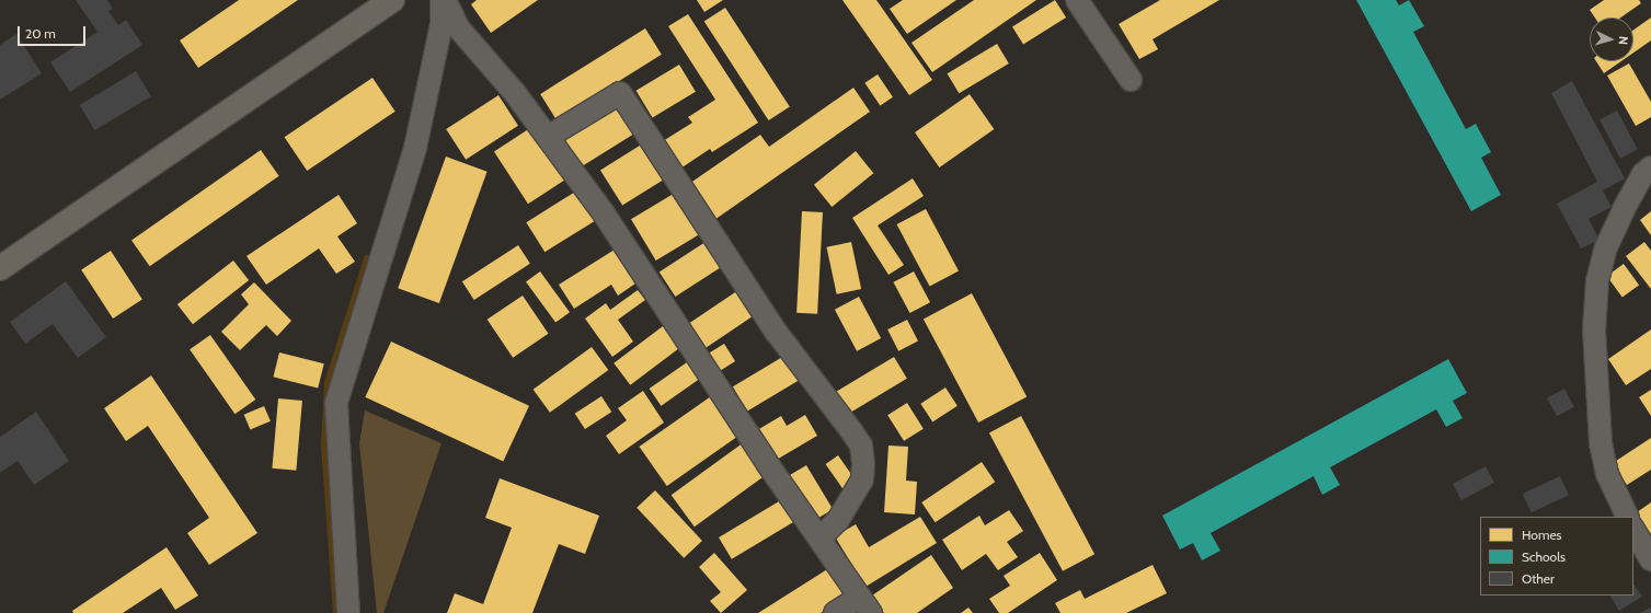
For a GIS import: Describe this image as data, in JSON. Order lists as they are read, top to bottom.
{
  "legend": ["Homes", "Schools", "Other"],
  "scale_bar": "20 m",
  "north": "right"
}
